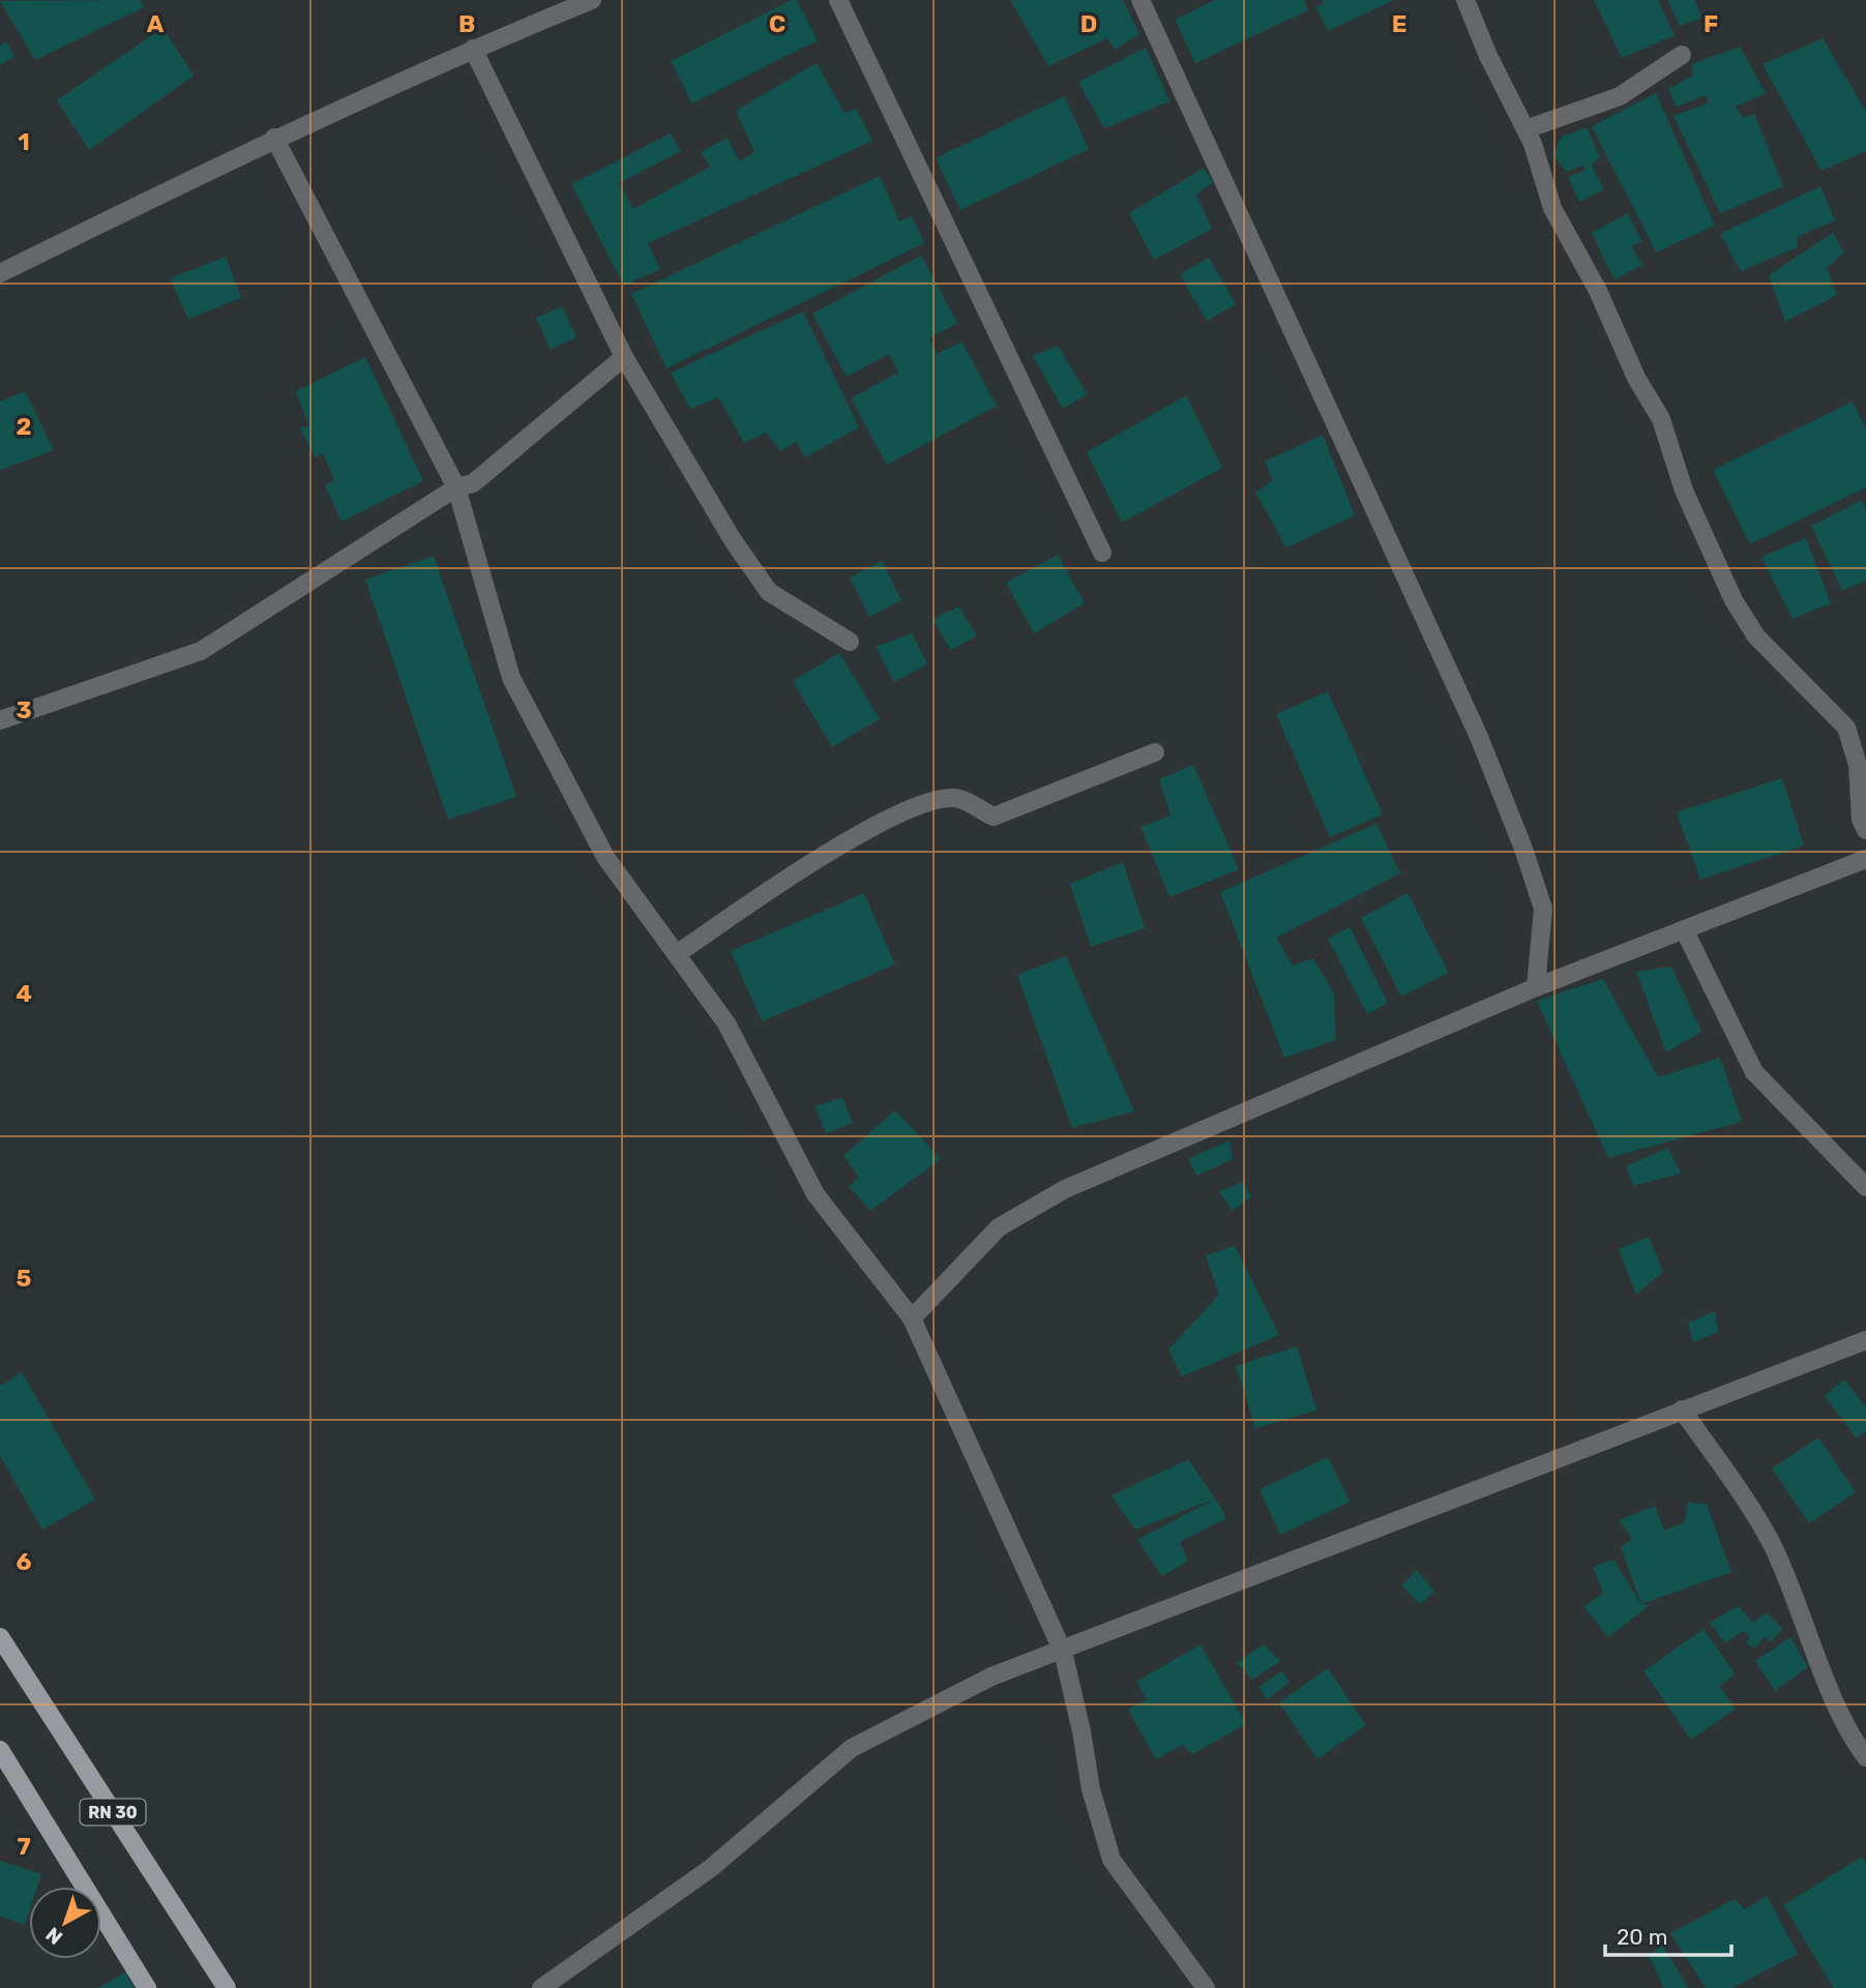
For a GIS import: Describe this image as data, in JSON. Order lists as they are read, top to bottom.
{
  "streets": {
    "main road": ["RN 30"]
  },
  "scale_bar": "20 m",
  "north": "bottom left",
  "grid": {
    "columns": [
      "A",
      "B",
      "C",
      "D",
      "E",
      "F"
    ],
    "rows": [
      "1",
      "2",
      "3",
      "4",
      "5",
      "6",
      "7"
    ]
  }
}
